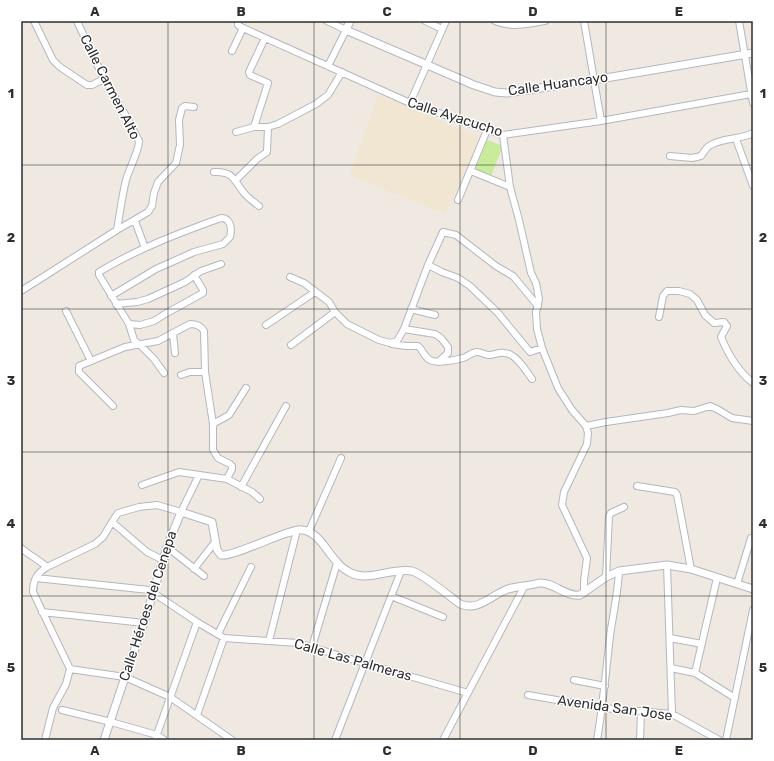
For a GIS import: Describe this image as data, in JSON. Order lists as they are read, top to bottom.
{
  "streets": {
    "street": [
      "Calle Huancayo",
      "Calle Carmen Alto",
      "Calle Ayacucho",
      "Calle Héroes del Cenepa",
      "Calle Las Palmeras",
      "Avenida San Jose"
    ]
  },
  "crossings": [
    ["Calle Héroes del Cenepa", "Calle Las Palmeras"]
  ],
  "grid": {
    "columns": [
      "A",
      "B",
      "C",
      "D",
      "E"
    ],
    "rows": [
      "1",
      "2",
      "3",
      "4",
      "5"
    ]
  }
}
